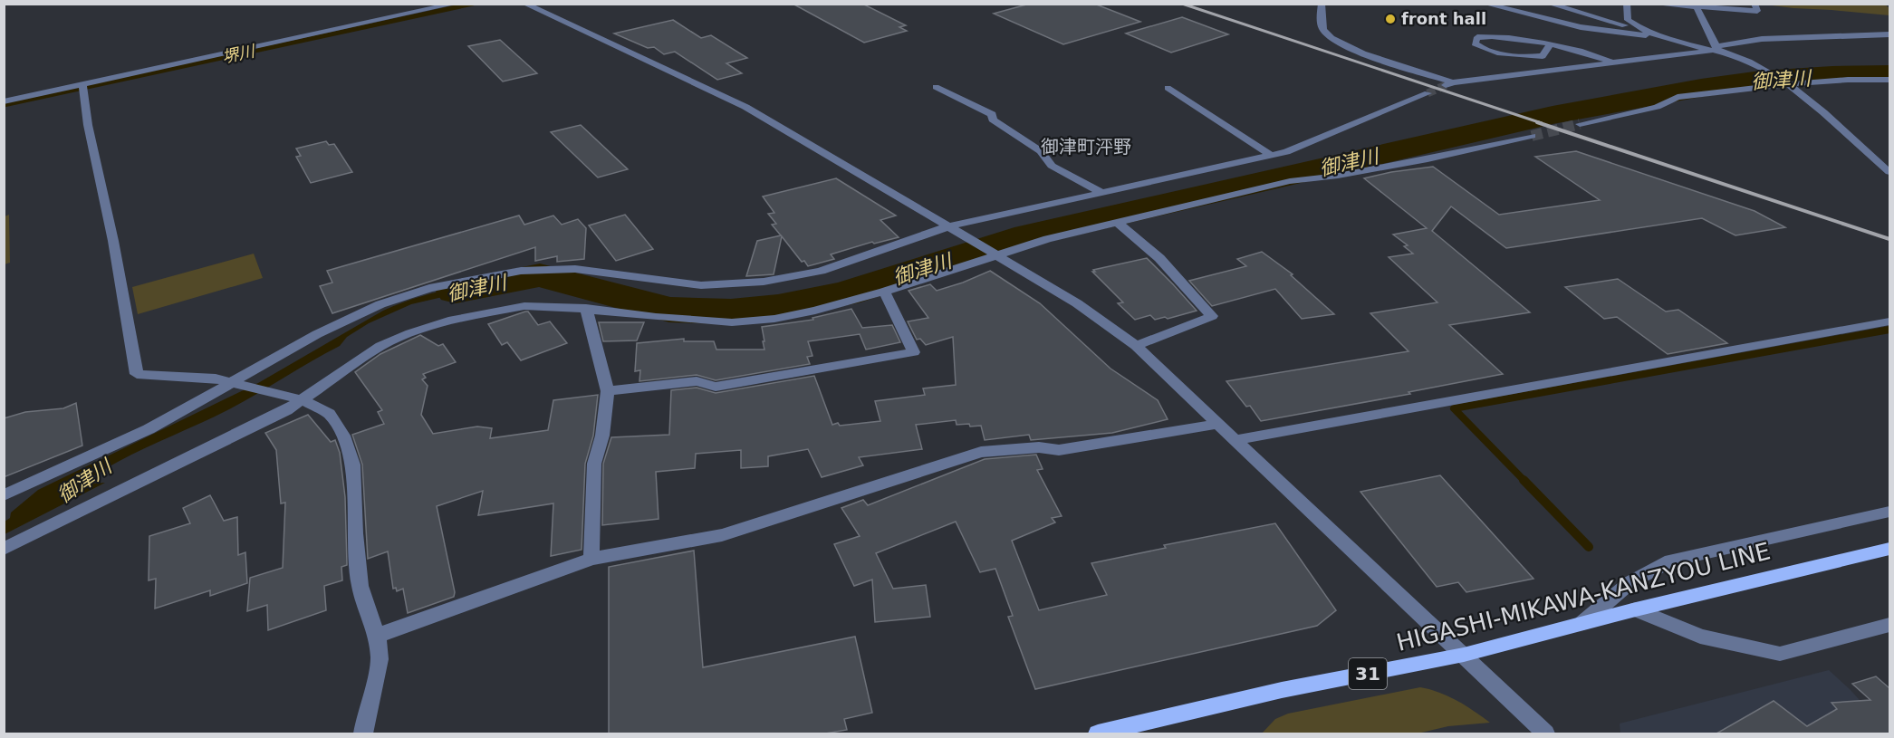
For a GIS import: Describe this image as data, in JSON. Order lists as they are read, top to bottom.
{
  "streets": {
    "main road": ["HIGASHI-MIKAWA-KANZYOU LINE", "31"]
  },
  "districts": ["御津町泙野"],
  "water": ["堺川", "御津川"],
  "places": ["front hall"]
}
